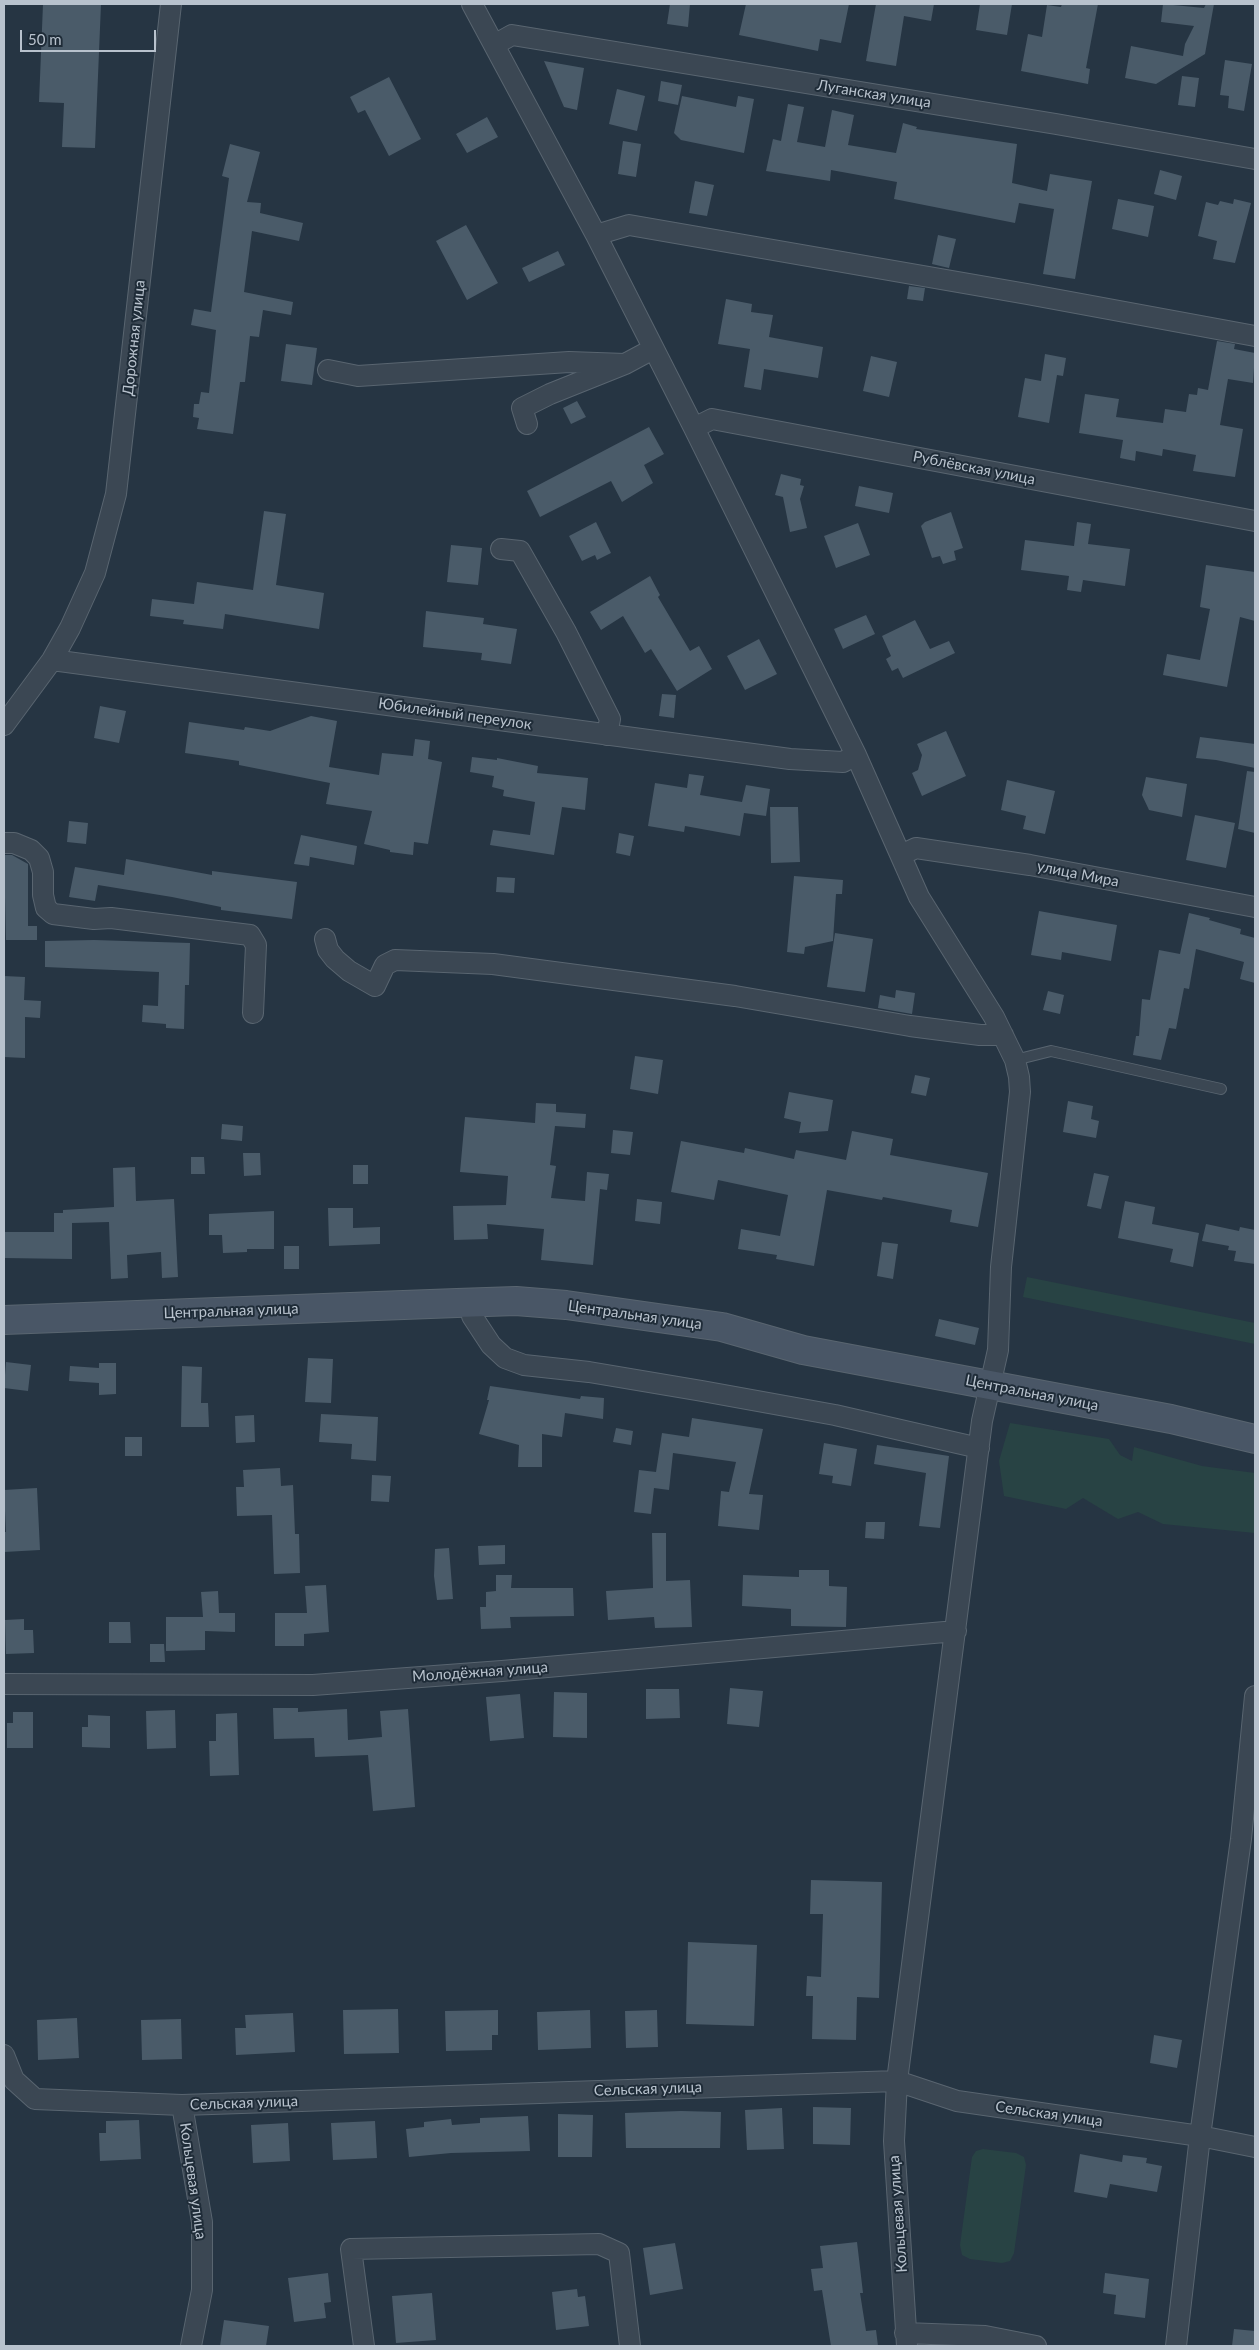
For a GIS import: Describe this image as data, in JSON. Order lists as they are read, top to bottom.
{
  "streets": {
    "street": [
      "Луганская улица",
      "Дорожная улица",
      "Рублёвская улица",
      "Юбилейный переулок",
      "улица Мира",
      "Центральная улица",
      "Молодёжная улица",
      "Сельская улица",
      "Кольцевая улица"
    ]
  },
  "crossings": [
    ["Луганская улица", "Кольцевая улица"],
    ["Дорожная улица", "Юбилейный переулок"],
    ["Рублёвская улица", "Кольцевая улица"],
    ["Юбилейный переулок", "Кольцевая улица"],
    ["улица Мира", "Кольцевая улица"],
    ["Центральная улица", "Кольцевая улица"],
    ["Молодёжная улица", "Кольцевая улица"],
    ["Сельская улица", "Кольцевая улица"]
  ],
  "scale_bar": "50 m"
}
